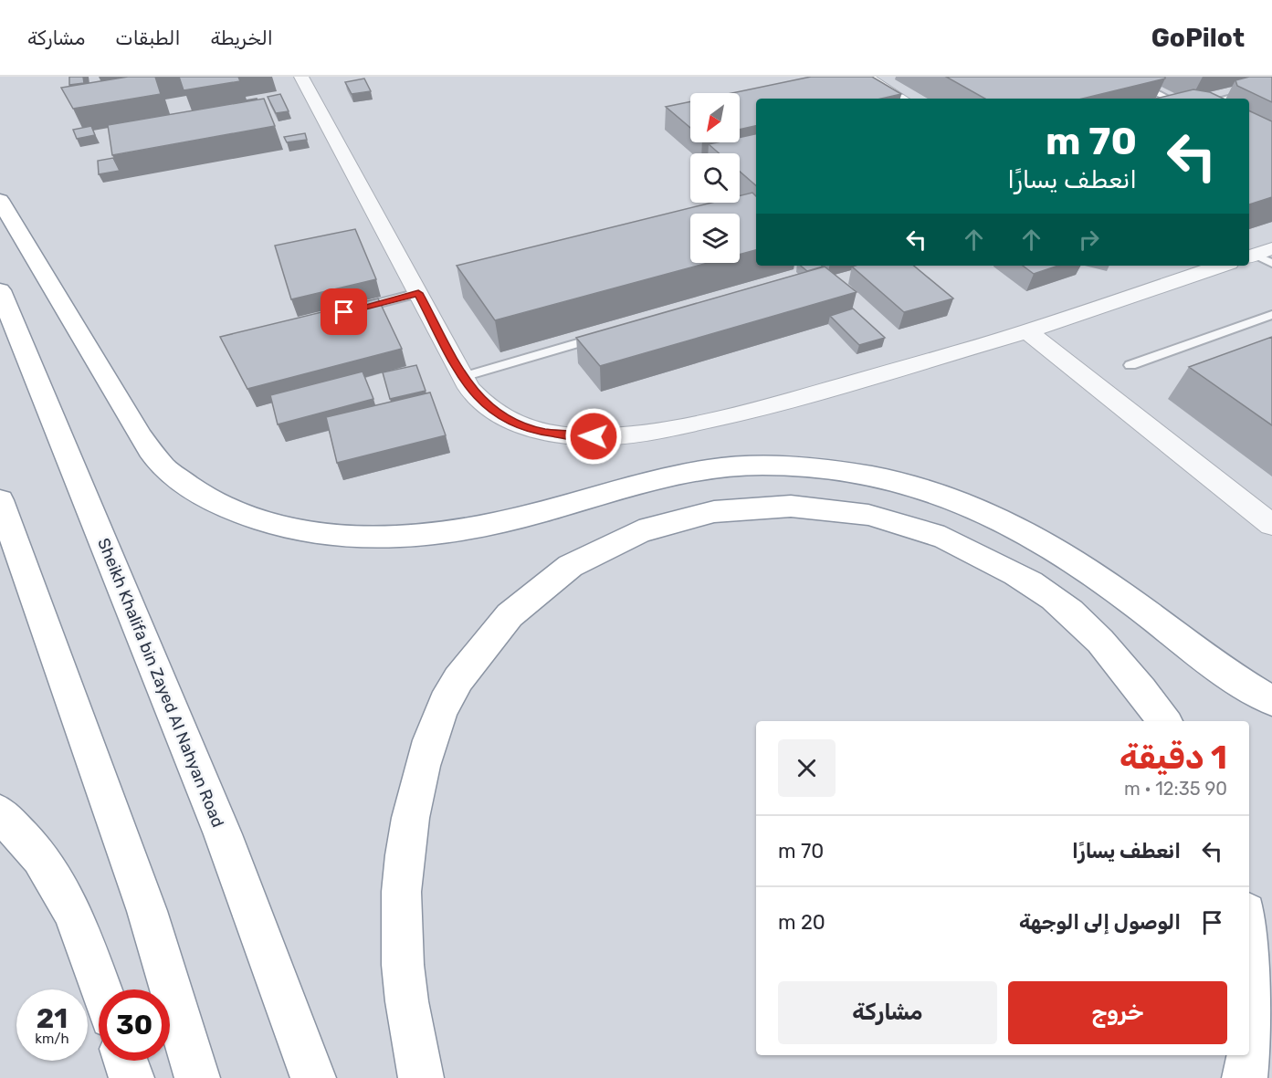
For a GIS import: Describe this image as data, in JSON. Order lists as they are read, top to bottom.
{
  "streets": {
    "highway": ["Sheikh Khalifa bin Zayed Al Nahyan Road"]
  },
  "north": "bottom left",
  "page": {
    "header": "GoPilot",
    "nav": ["الخريطة", "الطبقات", "مشاركة"],
    "turn": ["70 m", "انعطف يسارًا"],
    "heading": ["1 دقيقة", "90 m · 12:35"],
    "list": [
      {
        "name": "انعطف يسارًا",
        "value": "70 m"
      },
      {
        "name": "الوصول إلى الوجهة",
        "value": "20 m"
      }
    ],
    "buttons": ["خروج", "مشاركة"],
    "speed": "21 km/h",
    "limit": "30"
  }
}
